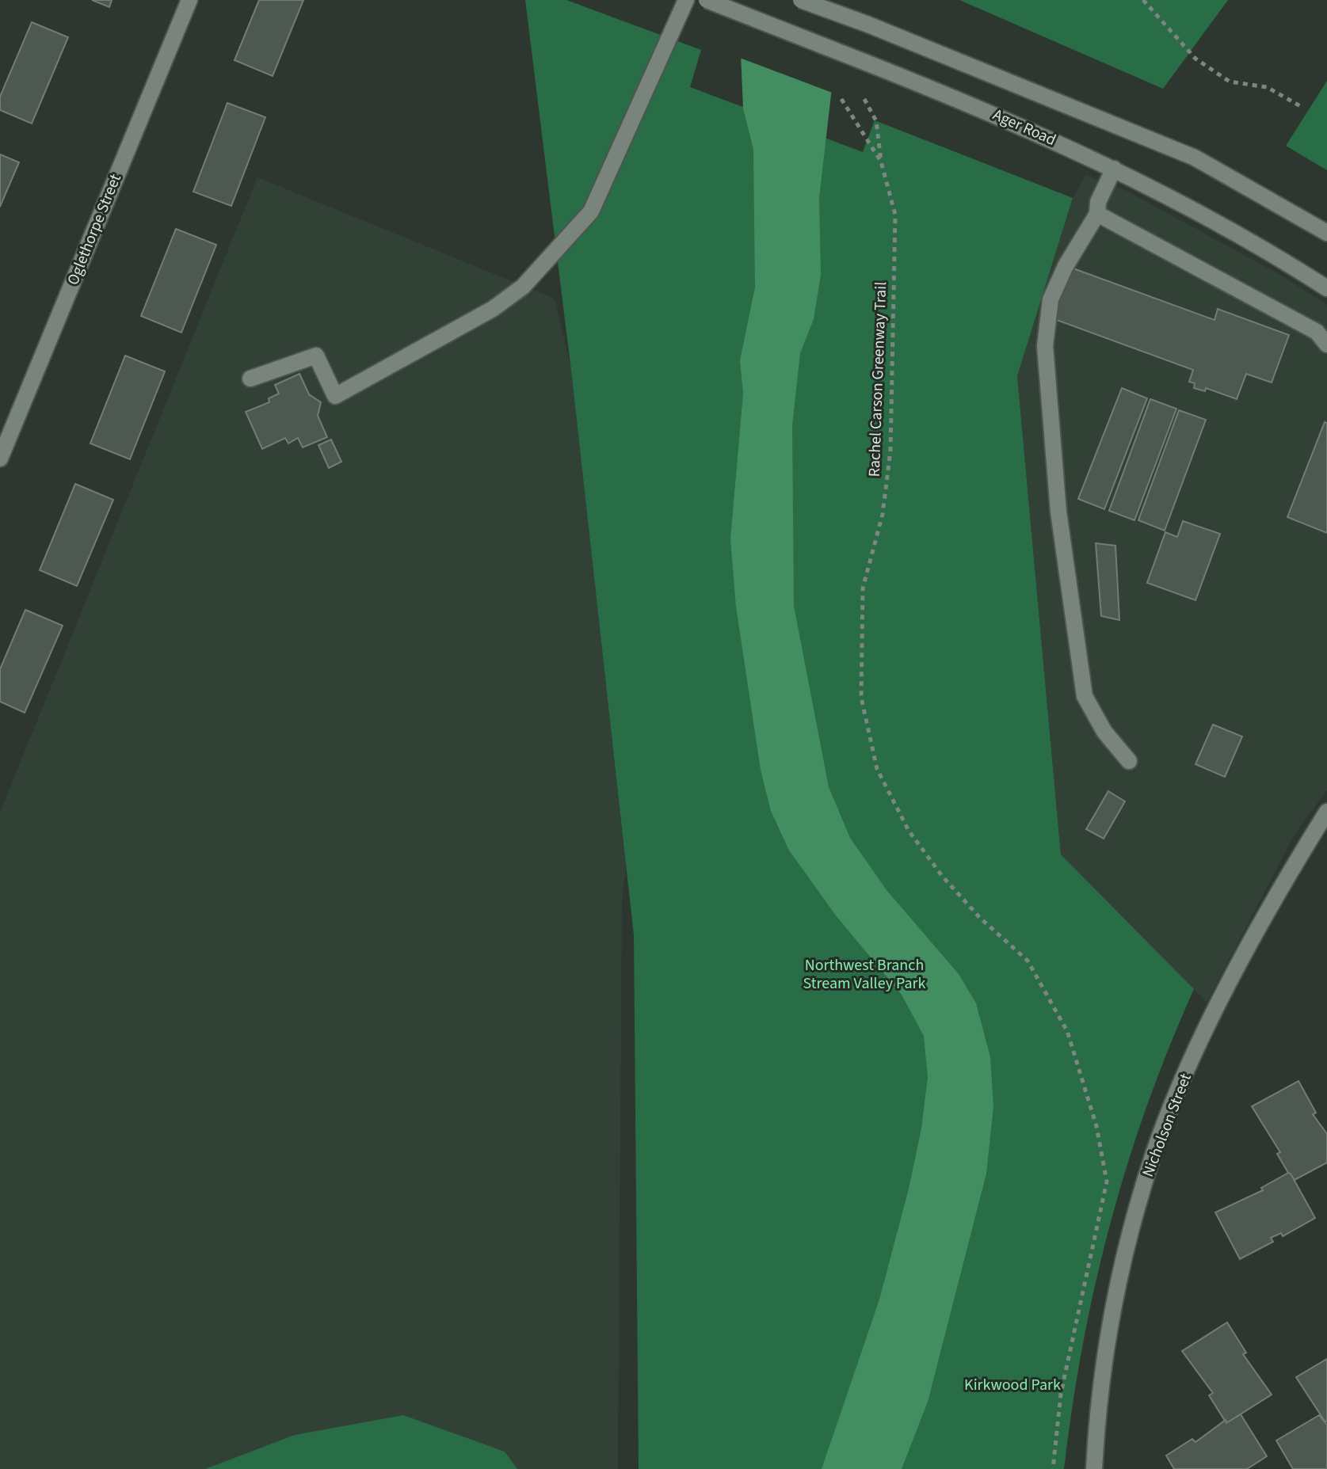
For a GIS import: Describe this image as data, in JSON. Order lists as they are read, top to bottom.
{
  "streets": {
    "main road": ["Ager Road", "Oglethorpe Street", "Nicholson Street"],
    "path": ["Rachel Carson Greenway Trail"]
  },
  "parks": ["Northwest Branch Stream Valley Park", "Kirkwood Park"]
}
